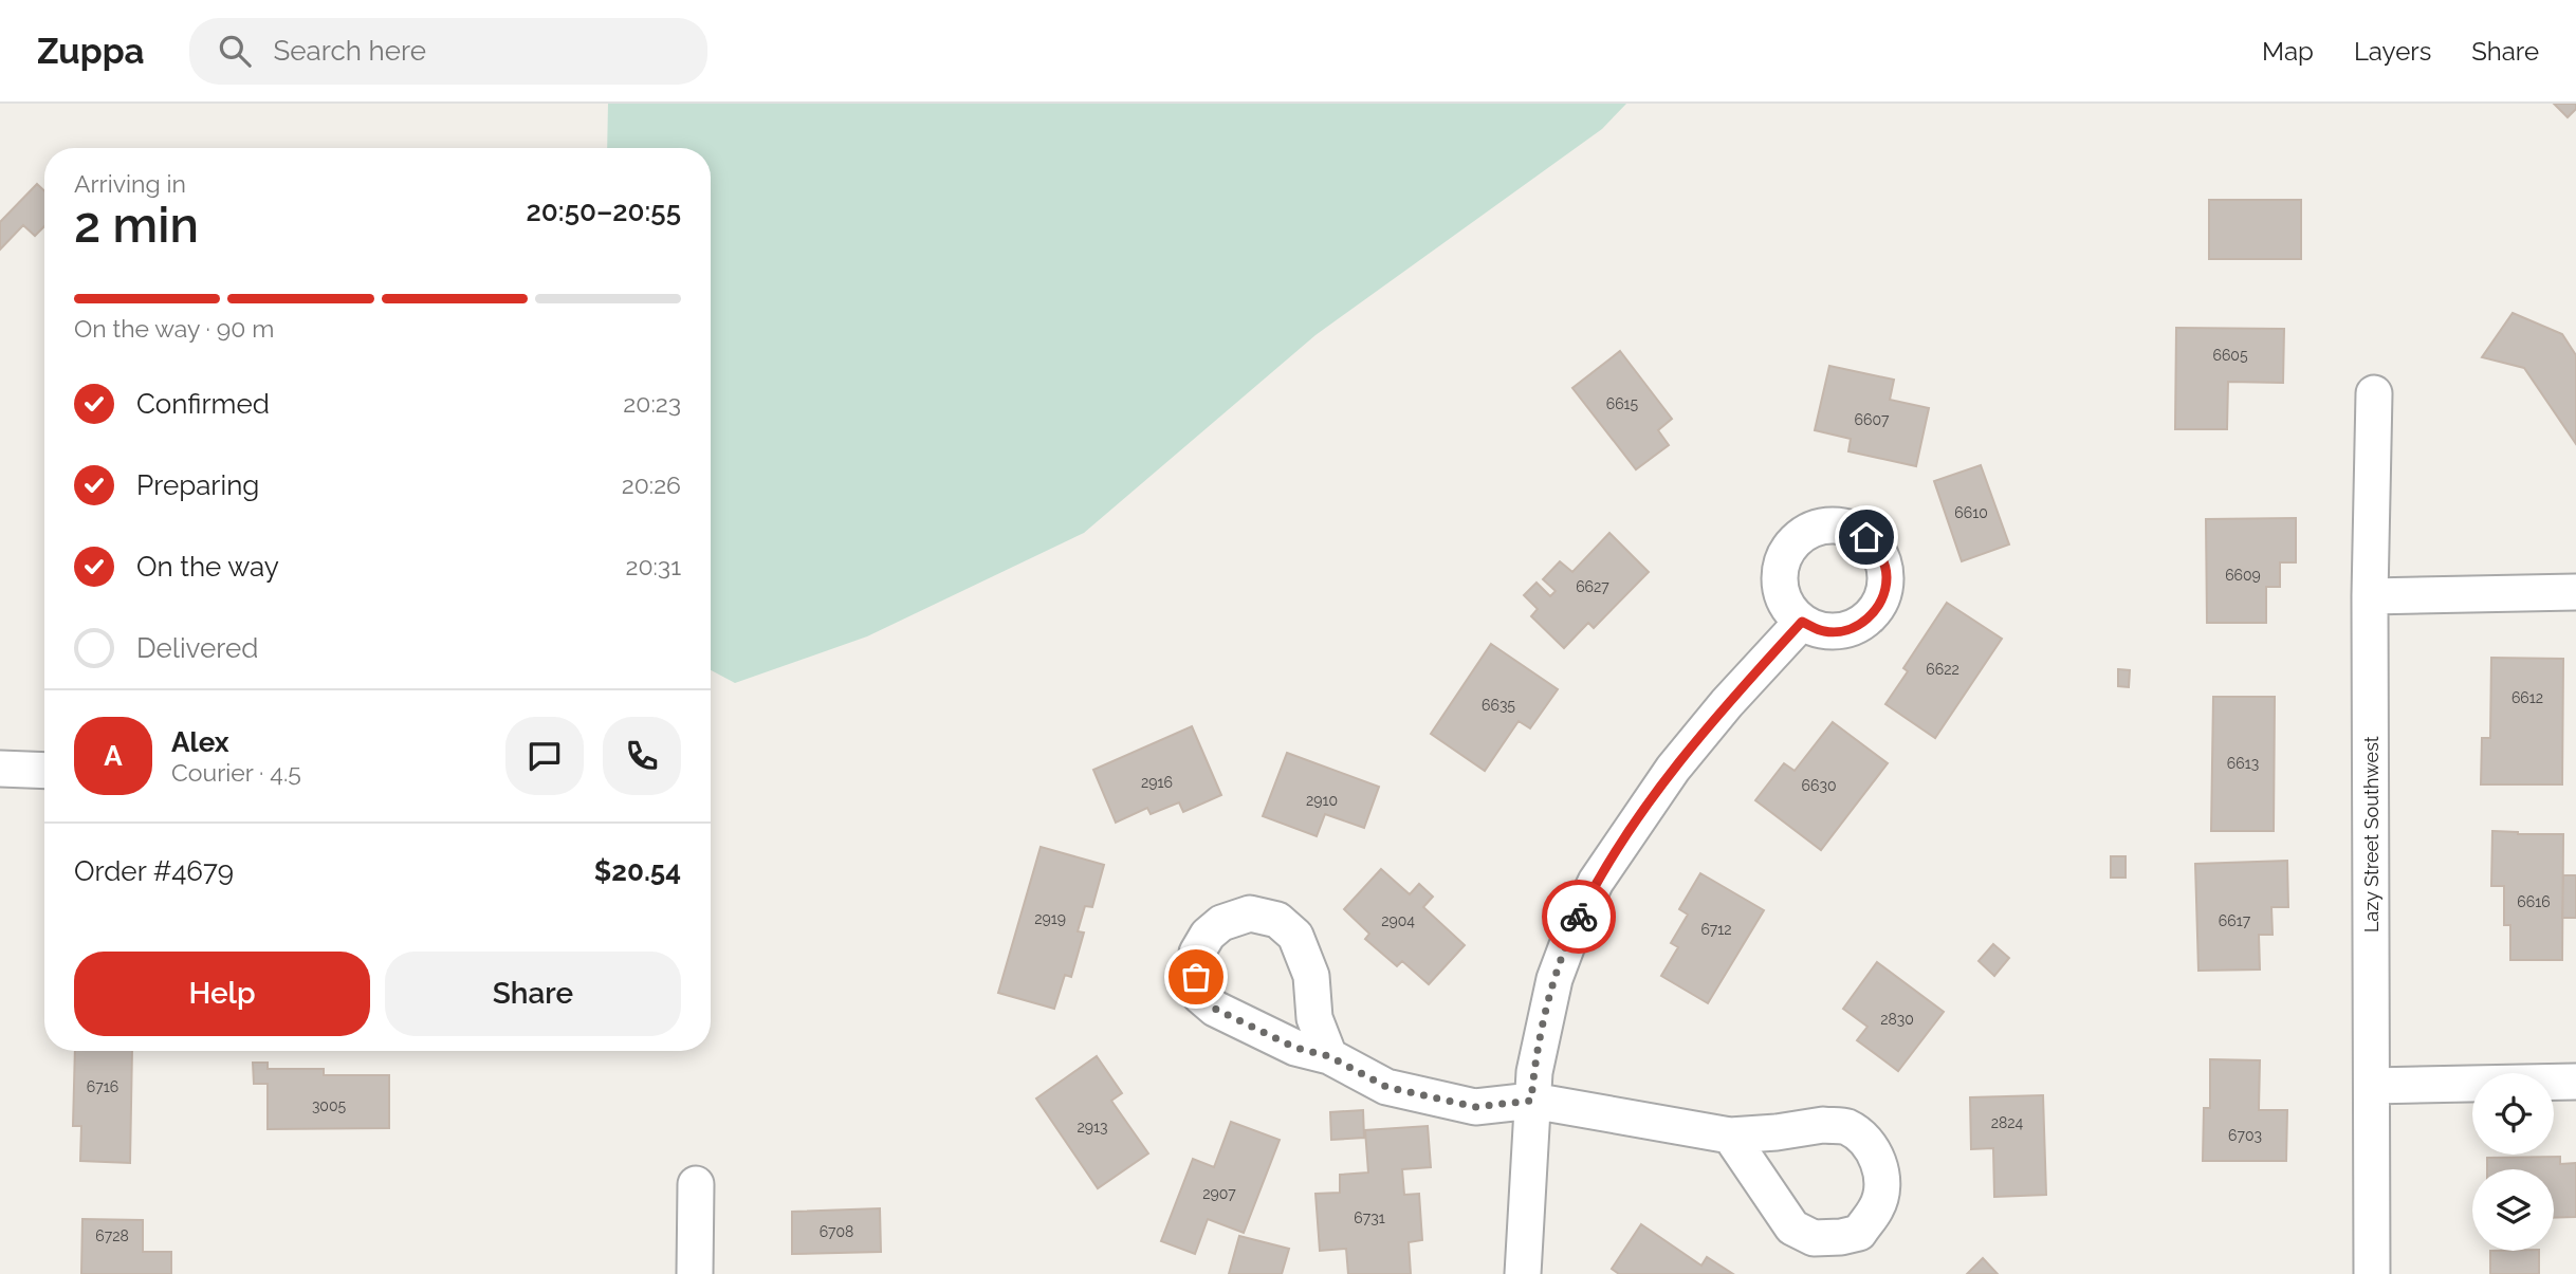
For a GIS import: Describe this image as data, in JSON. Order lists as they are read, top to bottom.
{
  "streets": {
    "street": ["Lazy Street Southwest"]
  },
  "house_numbers": [
    "6605",
    "6615",
    "6607",
    "6610",
    "6609",
    "6627",
    "6622",
    "6612",
    "6635",
    "6613",
    "2916",
    "6630",
    "2910",
    "6616",
    "2919",
    "2904",
    "6617",
    "6712",
    "2830",
    "6716",
    "3005",
    "2824",
    "2913",
    "6703",
    "2907",
    "6731",
    "6708",
    "6728"
  ],
  "page": {
    "header": "Zuppa",
    "search": "Search here",
    "nav": ["Map", "Layers", "Share"],
    "heading": ["2 min", "Arriving in", "20:50–20:55"],
    "panel": [
      "Alex",
      "Courier · 4.5",
      "Order #4679",
      "$20.54"
    ],
    "bar": "On the way · 90 m",
    "list": [
      ["Confirmed", "20:23"],
      ["Preparing", "20:26"],
      ["On the way", "20:31"],
      "Delivered"
    ],
    "round": "A",
    "buttons": ["Help", "Share"]
  }
}
